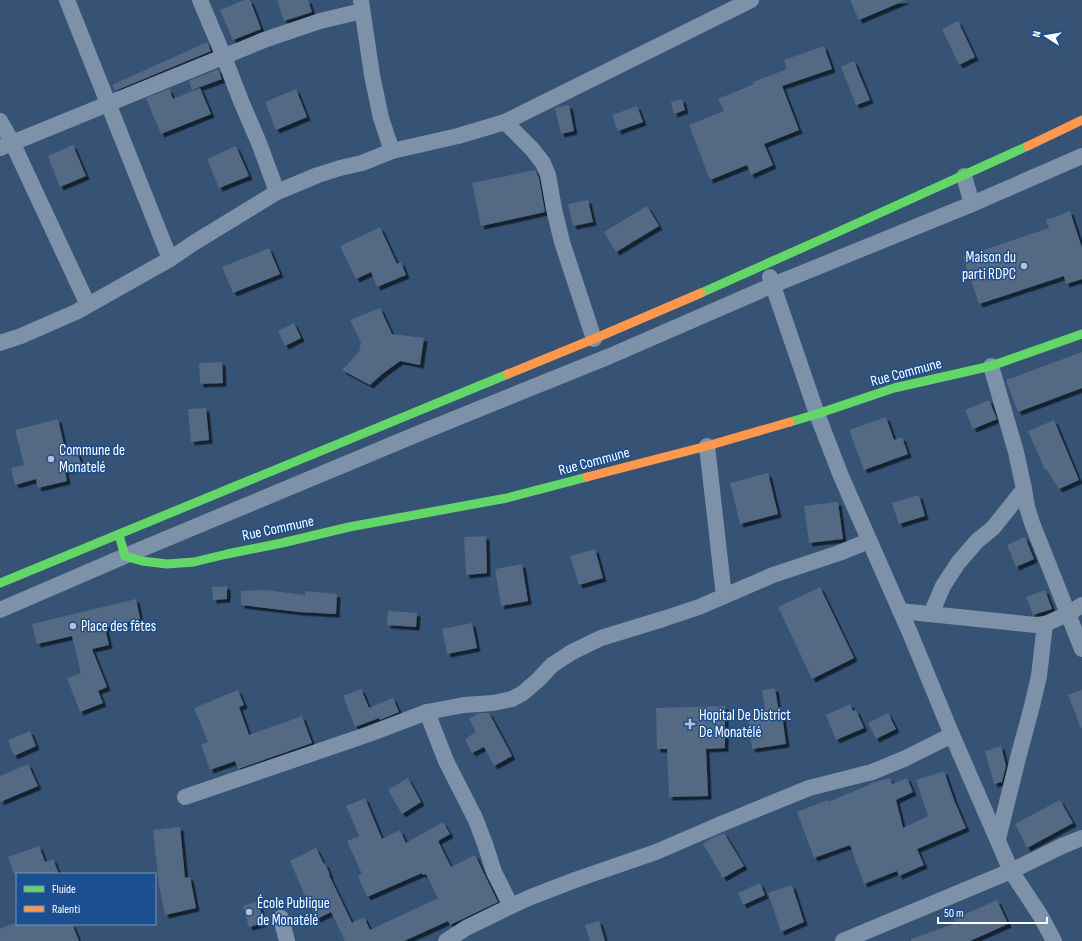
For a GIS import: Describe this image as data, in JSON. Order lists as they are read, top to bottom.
{
  "streets": {
    "street": ["Rue Commune"]
  },
  "places": {
    "other": [
      "Maison du parti RDPC",
      "Commune de Monatelé",
      "Place des fêtes",
      "École Publique de Monatélé"
    ],
    "health": ["Hopital De District De Monatélé"]
  },
  "legend": ["Fluide", "Ralenti"],
  "scale_bar": "50 m",
  "north": "left"
}
